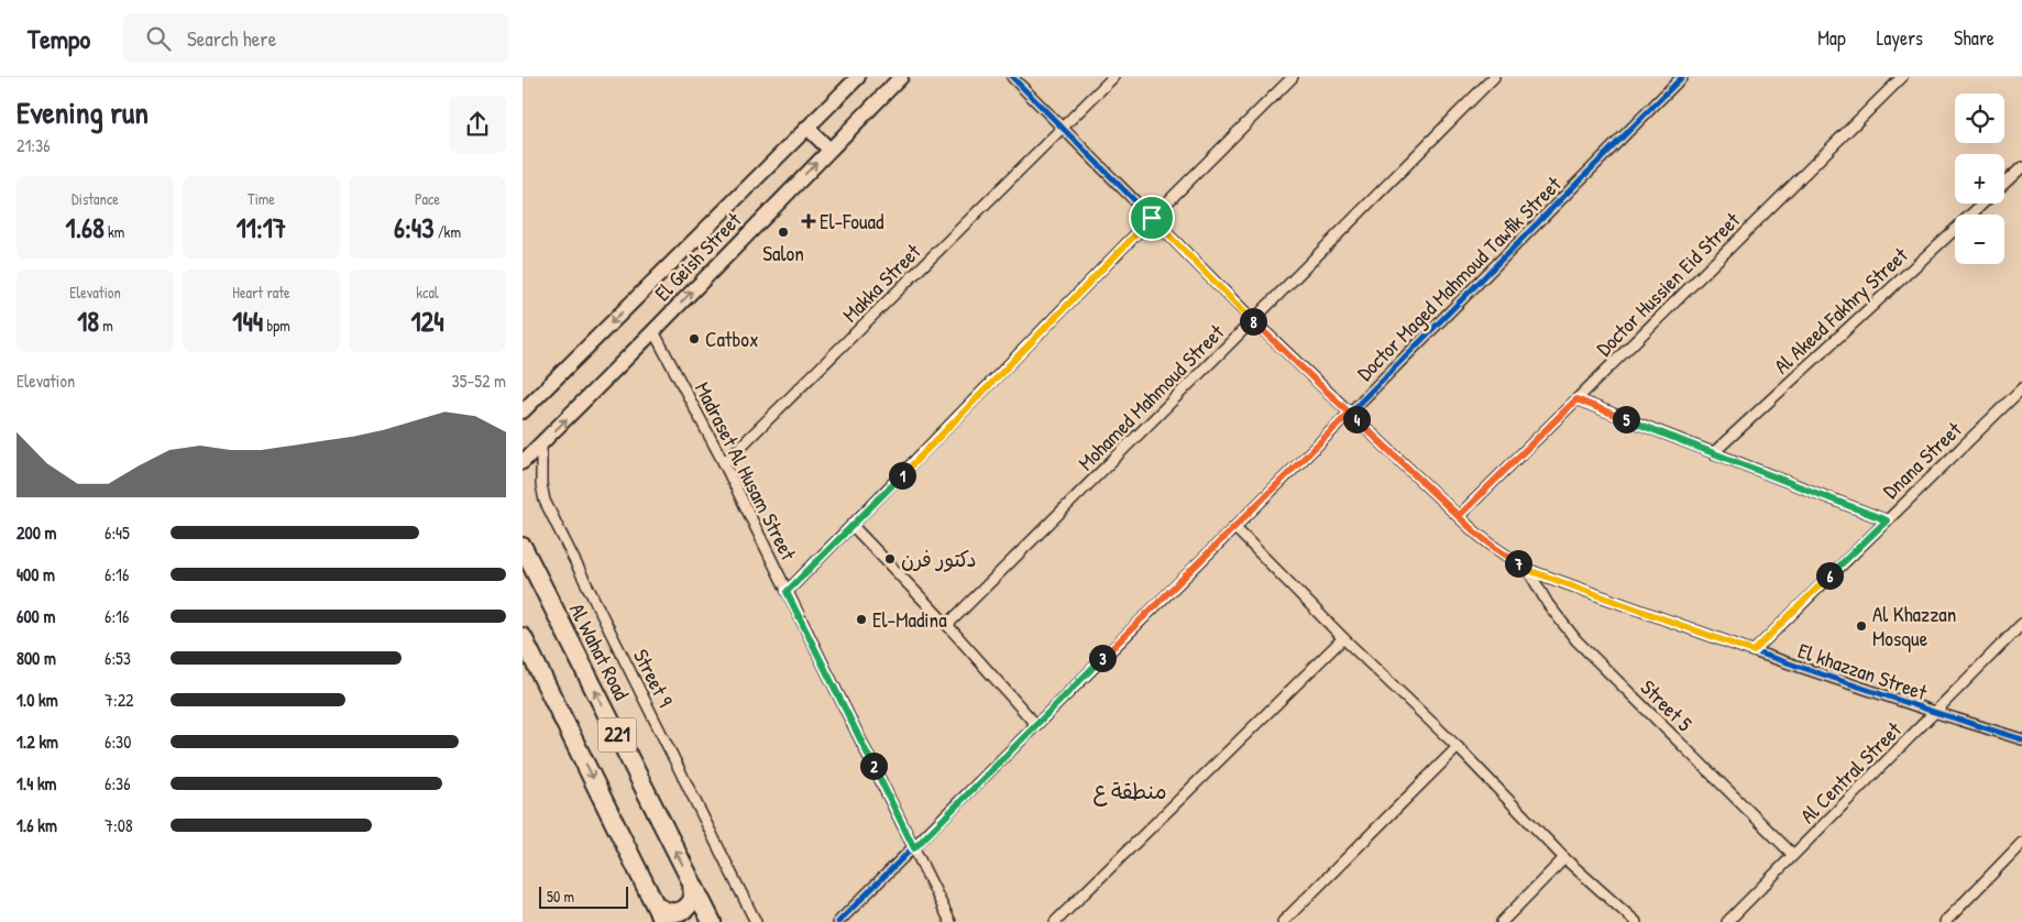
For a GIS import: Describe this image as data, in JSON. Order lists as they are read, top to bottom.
{
  "streets": {
    "highway": ["Al Wahat Road", "221"],
    "street": [
      "El Geish Street",
      "Doctor Maged Mahmoud Tawfik Street",
      "Makka Street",
      "Doctor Hussien Eid Street",
      "Al Akeed Fakhry Street",
      "Mohamed Mahmoud Street",
      "Dnana Street",
      "Madraset Al Husam Street",
      "El khazzan Street",
      "Street 9",
      "Street 5",
      "Al Central Street"
    ]
  },
  "crossings": [
    ["El Geish Street", "Madraset Al Husam Street"],
    ["El Geish Street", "Street 9"],
    ["Doctor Maged Mahmoud Tawfik Street", "Madraset Al Husam Street"],
    ["Doctor Maged Mahmoud Tawfik Street", "El khazzan Street"],
    ["Makka Street", "Madraset Al Husam Street"],
    ["Makka Street", "El khazzan Street"],
    ["Doctor Hussien Eid Street", "El khazzan Street"],
    ["Mohamed Mahmoud Street", "El khazzan Street"],
    ["Dnana Street", "El khazzan Street"],
    ["El khazzan Street", "Street 5"],
    ["El khazzan Street", "Al Central Street"],
    ["Street 5", "Al Central Street"]
  ],
  "districts": ["منطقة ع"],
  "places": {
    "health": ["El-Fouad"],
    "other": [
      "Salon",
      "Catbox",
      "دكتور فرن",
      "El-Madina",
      "Al Khazzan Mosque"
    ]
  },
  "scale_bar": "50 m",
  "page": {
    "header": "Tempo",
    "search": "Search here",
    "nav": ["Map", "Layers", "Share"],
    "heading": ["Evening run", "21:36"],
    "map_buttons": ["+", "−"],
    "stats": [
      ["Distance", "1.68 km"],
      ["Time", "11:17"],
      ["Pace", "6:43 /km"],
      ["Elevation", "18 m"],
      ["Heart rate", "144 bpm"],
      ["kcal", "124"]
    ],
    "pins": [
      "8",
      "4",
      "5",
      "1",
      "7",
      "6",
      "3",
      "2"
    ],
    "chart": ["Elevation", "35–52 m"],
    "list": [
      {
        "name": "200 m",
        "note": "6:45"
      },
      {
        "name": "400 m",
        "note": "6:16"
      },
      {
        "name": "600 m",
        "note": "6:16"
      },
      {
        "name": "800 m",
        "note": "6:53"
      },
      {
        "name": "1.0 km",
        "note": "7:22"
      },
      {
        "name": "1.2 km",
        "note": "6:30"
      },
      {
        "name": "1.4 km",
        "note": "6:36"
      },
      {
        "name": "1.6 km",
        "note": "7:08"
      }
    ],
    "scale": "50 m"
  }
}
